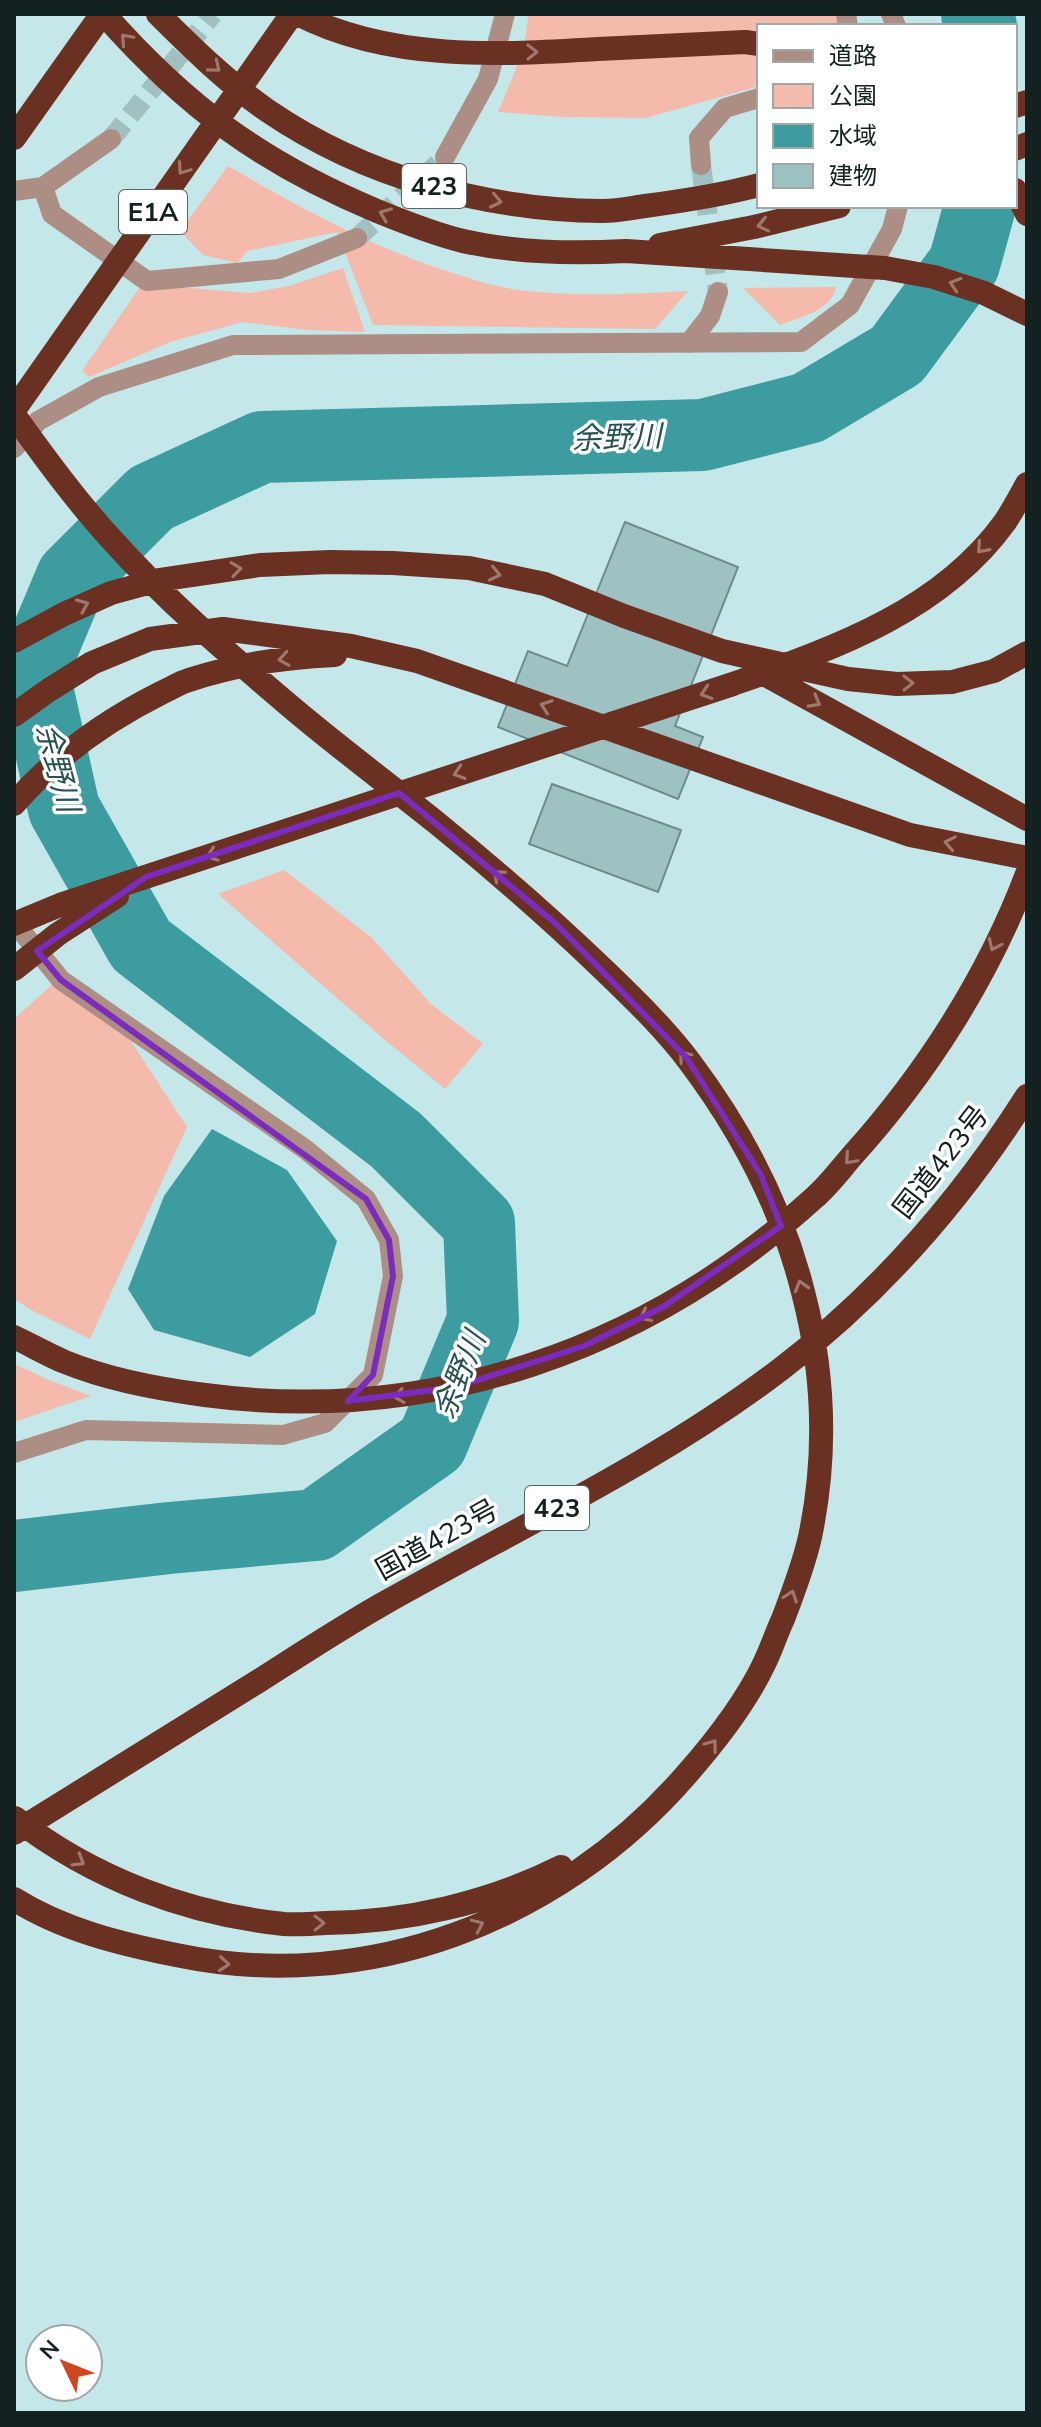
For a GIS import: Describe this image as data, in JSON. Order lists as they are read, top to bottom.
{
  "streets": {
    "highway": ["423", "E1A", "国道423号"]
  },
  "water": ["余野川"],
  "legend": [
    "道路",
    "公園",
    "水域",
    "建物"
  ],
  "north": "top left"
}
